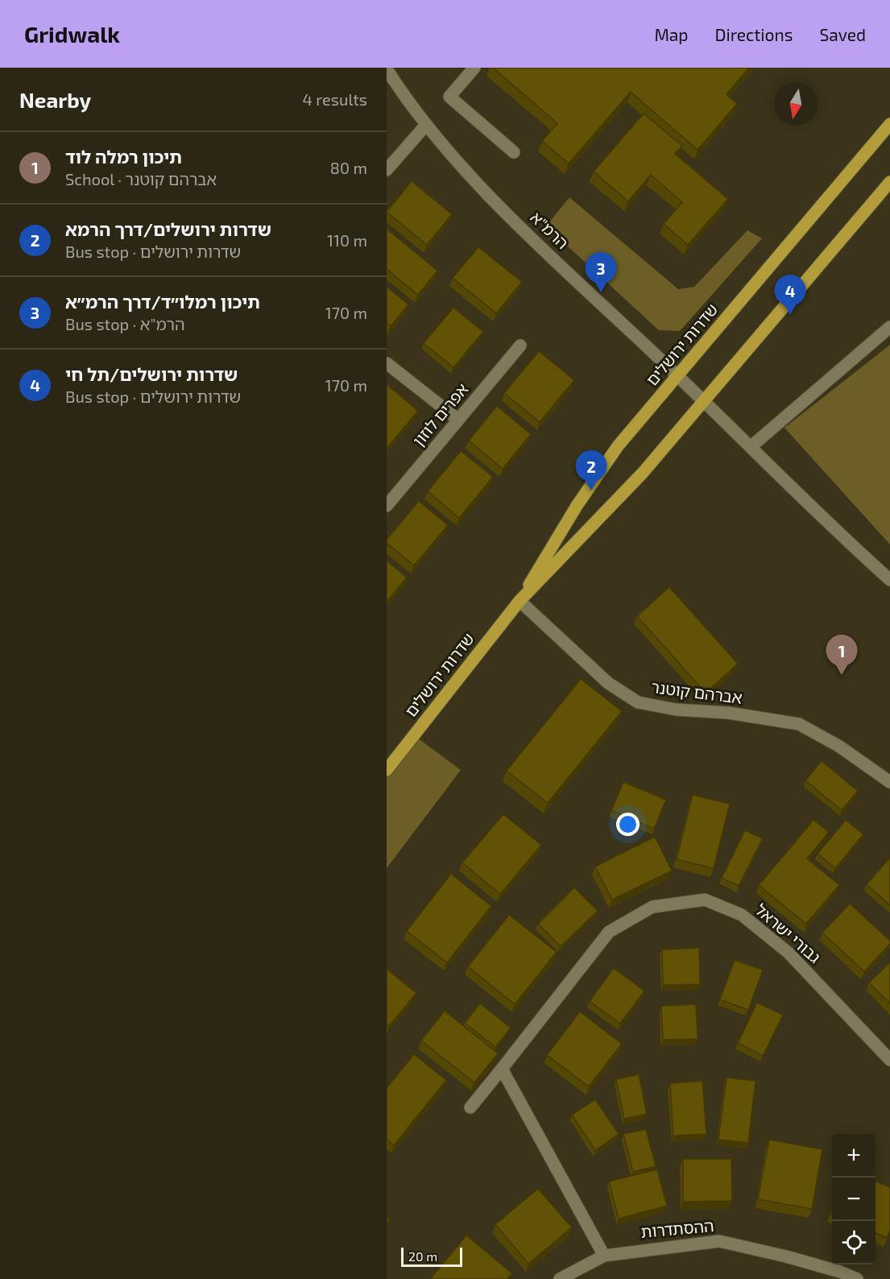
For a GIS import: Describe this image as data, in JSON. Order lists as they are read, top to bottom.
{
  "streets": {
    "main road": ["שדרות ירושלים"],
    "street": [
      "הרמ\"א",
      "אפרים לוזון",
      "אברהם קוטנר",
      "גבורי ישראל",
      "ההסתדרות"
    ]
  },
  "crossings": [
    ["הרמ\"א", "שדרות ירושלים"],
    ["שדרות ירושלים", "אברהם קוטנר"]
  ],
  "scale_bar": "20 m",
  "north": "bottom",
  "page": {
    "header": "Gridwalk",
    "nav": ["Map", "Directions", "Saved"],
    "heading": ["Nearby", "4 results"],
    "list": [
      {
        "mark": "1",
        "name": "תיכון רמלה לוד",
        "note": "School · אברהם קוטנר",
        "value": "80 m"
      },
      {
        "mark": "2",
        "name": "שדרות ירושלים/דרך הרמא",
        "note": "Bus stop · שדרות ירושלים",
        "value": "110 m"
      },
      {
        "mark": "3",
        "name": "תיכון רמלו״ד/דרך הרמ״א",
        "note": "Bus stop · הרמ\"א",
        "value": "170 m"
      },
      {
        "mark": "4",
        "name": "שדרות ירושלים/תל חי",
        "note": "Bus stop · שדרות ירושלים",
        "value": "170 m"
      }
    ],
    "pins": [
      "3",
      "4",
      "2",
      "1"
    ],
    "map_buttons": ["+", "−"],
    "scale": "20 m"
  }
}
